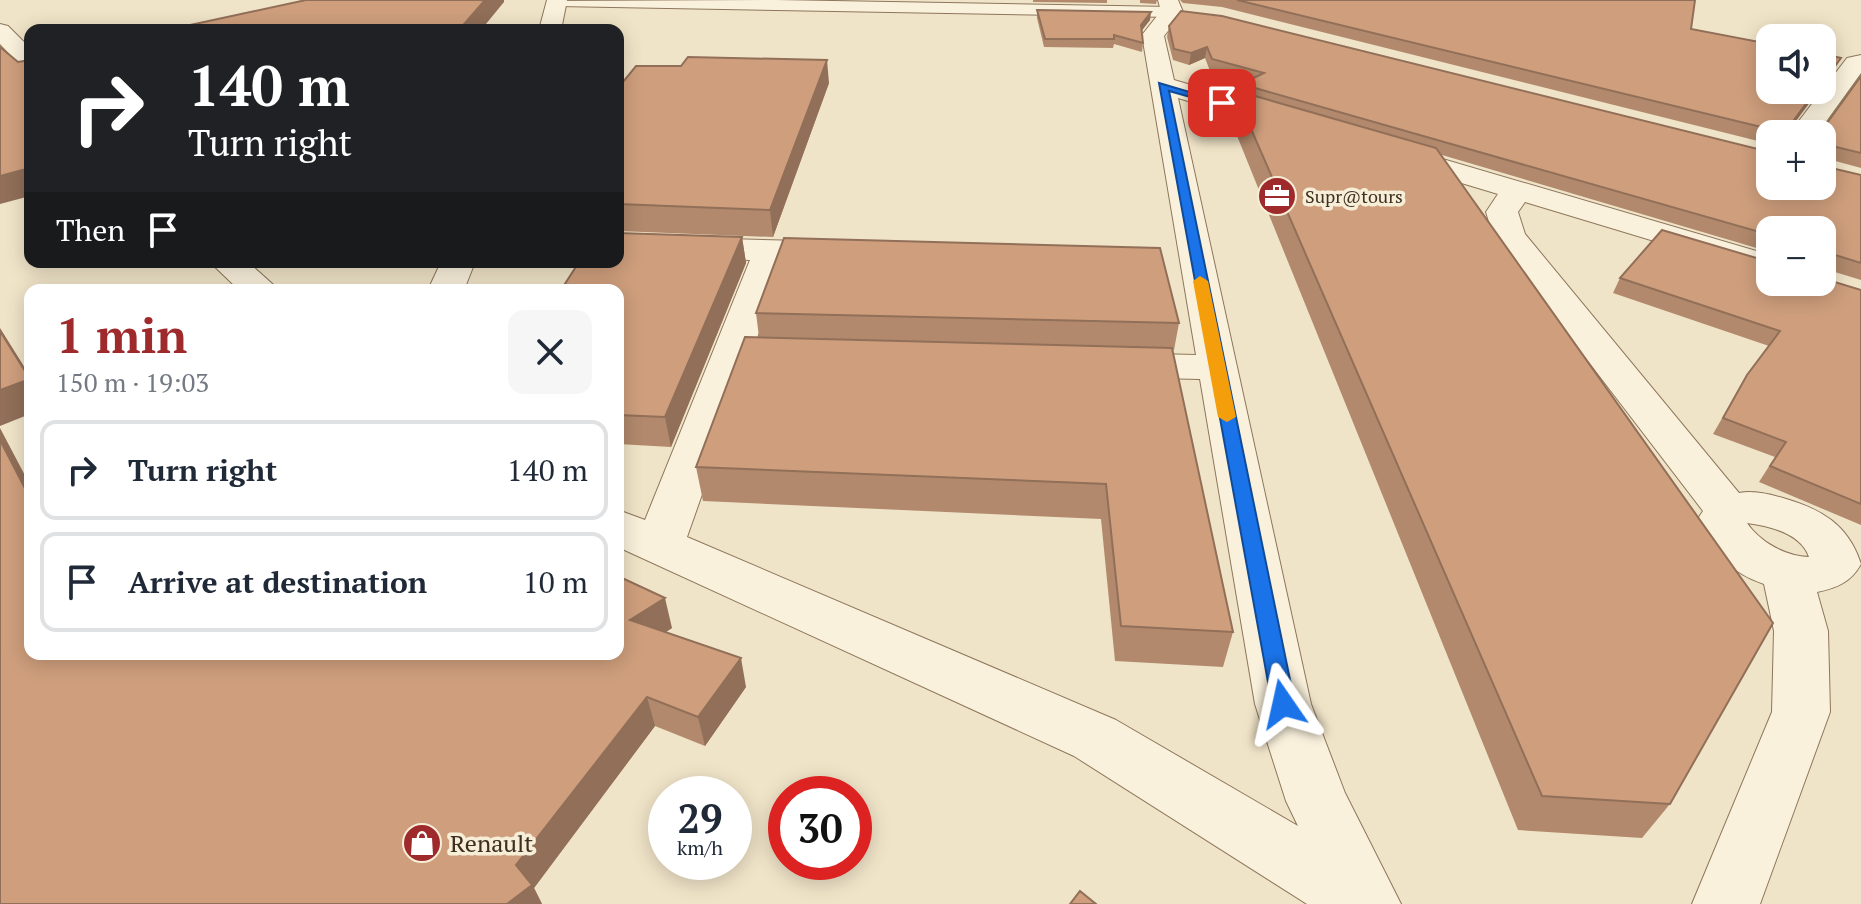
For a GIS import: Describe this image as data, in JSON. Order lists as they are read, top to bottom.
{
  "places": {
    "office": ["Supr@tours"],
    "shop": ["Renault"]
  },
  "page": {
    "map_buttons": ["+", "−"],
    "turn": ["140 m", "Turn right"],
    "then": "Then",
    "heading": ["1 min", "150 m · 19:03"],
    "list": [
      {
        "name": "Turn right",
        "value": "140 m"
      },
      {
        "name": "Arrive at destination",
        "value": "10 m"
      }
    ],
    "speed": "29 km/h",
    "limit": "30"
  }
}
